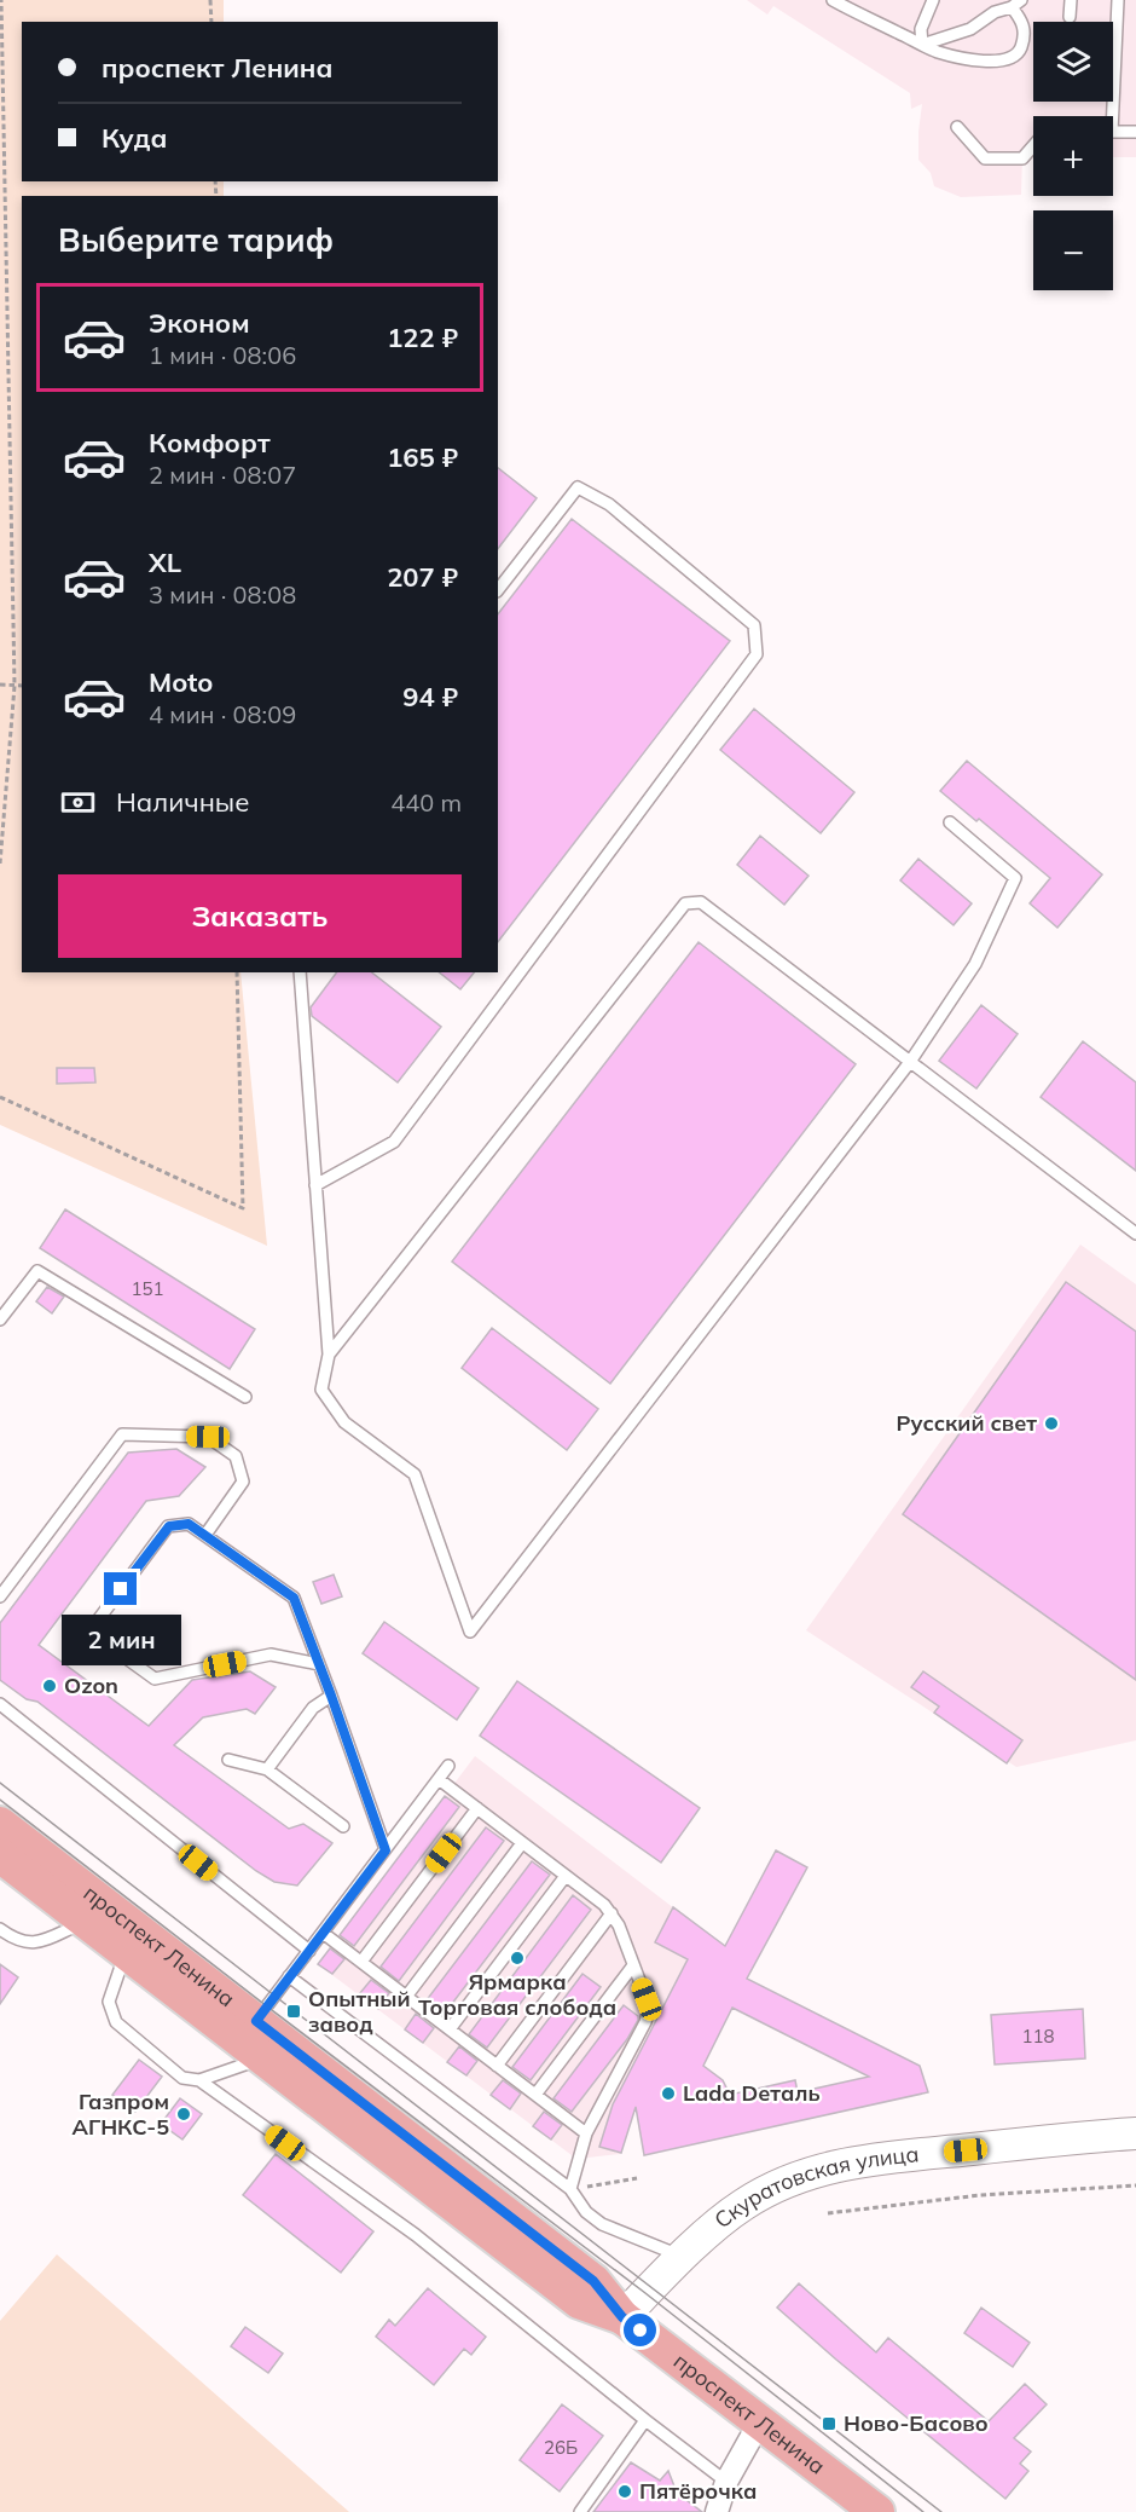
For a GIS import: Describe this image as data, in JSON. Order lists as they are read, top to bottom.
{
  "streets": {
    "main road": ["проспект Ленина"],
    "street": ["Скуратовская улица"]
  },
  "crossings": [
    ["проспект Ленина", "Скуратовская улица"]
  ],
  "places": {
    "other": [
      "Русский свет",
      "Ozon",
      "Ярмарка Торговая слобода",
      "Lada Dеталь",
      "Газпром АГНКС-5",
      "Пятёрочка"
    ],
    "transit": ["Опытный завод", "Ново-Басово"]
  },
  "house_numbers": ["151", "118", "26Б"],
  "page": {
    "map_buttons": ["+", "−"],
    "banner": ["проспект Ленина", "Куда"],
    "heading": "Выберите тариф",
    "list": [
      {
        "name": "Эконом",
        "note": "1 мин · 08:06",
        "value": "122 ₽"
      },
      {
        "name": "Комфорт",
        "note": "2 мин · 08:07",
        "value": "165 ₽"
      },
      {
        "name": "XL",
        "note": "3 мин · 08:08",
        "value": "207 ₽"
      },
      {
        "name": "Moto",
        "note": "4 мин · 08:09",
        "value": "94 ₽"
      }
    ],
    "pay": ["Наличные", "440 m"],
    "buttons": "Заказать",
    "bubble": "2 мин"
  }
}
